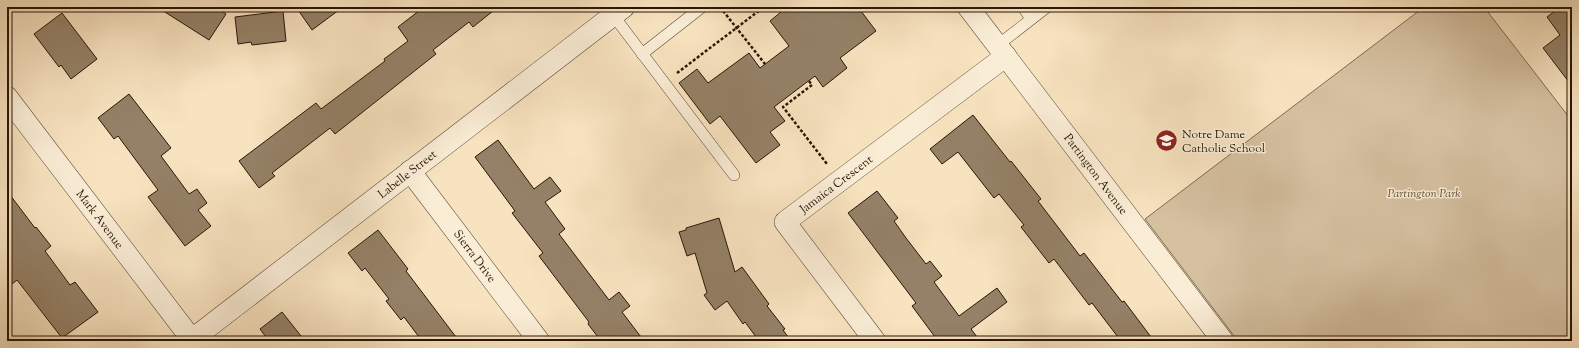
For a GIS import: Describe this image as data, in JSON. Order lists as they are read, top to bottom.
{
  "streets": {
    "street": [
      "Labelle Street",
      "Partington Avenue",
      "Jamaica Crescent",
      "Mark Avenue",
      "Sierra Drive"
    ]
  },
  "crossings": [
    ["Labelle Street", "Mark Avenue"],
    ["Labelle Street", "Sierra Drive"],
    ["Partington Avenue", "Jamaica Crescent"]
  ],
  "parks": ["Partington Park"],
  "places": {
    "school or university": ["Notre Dame Catholic School"]
  }
}
